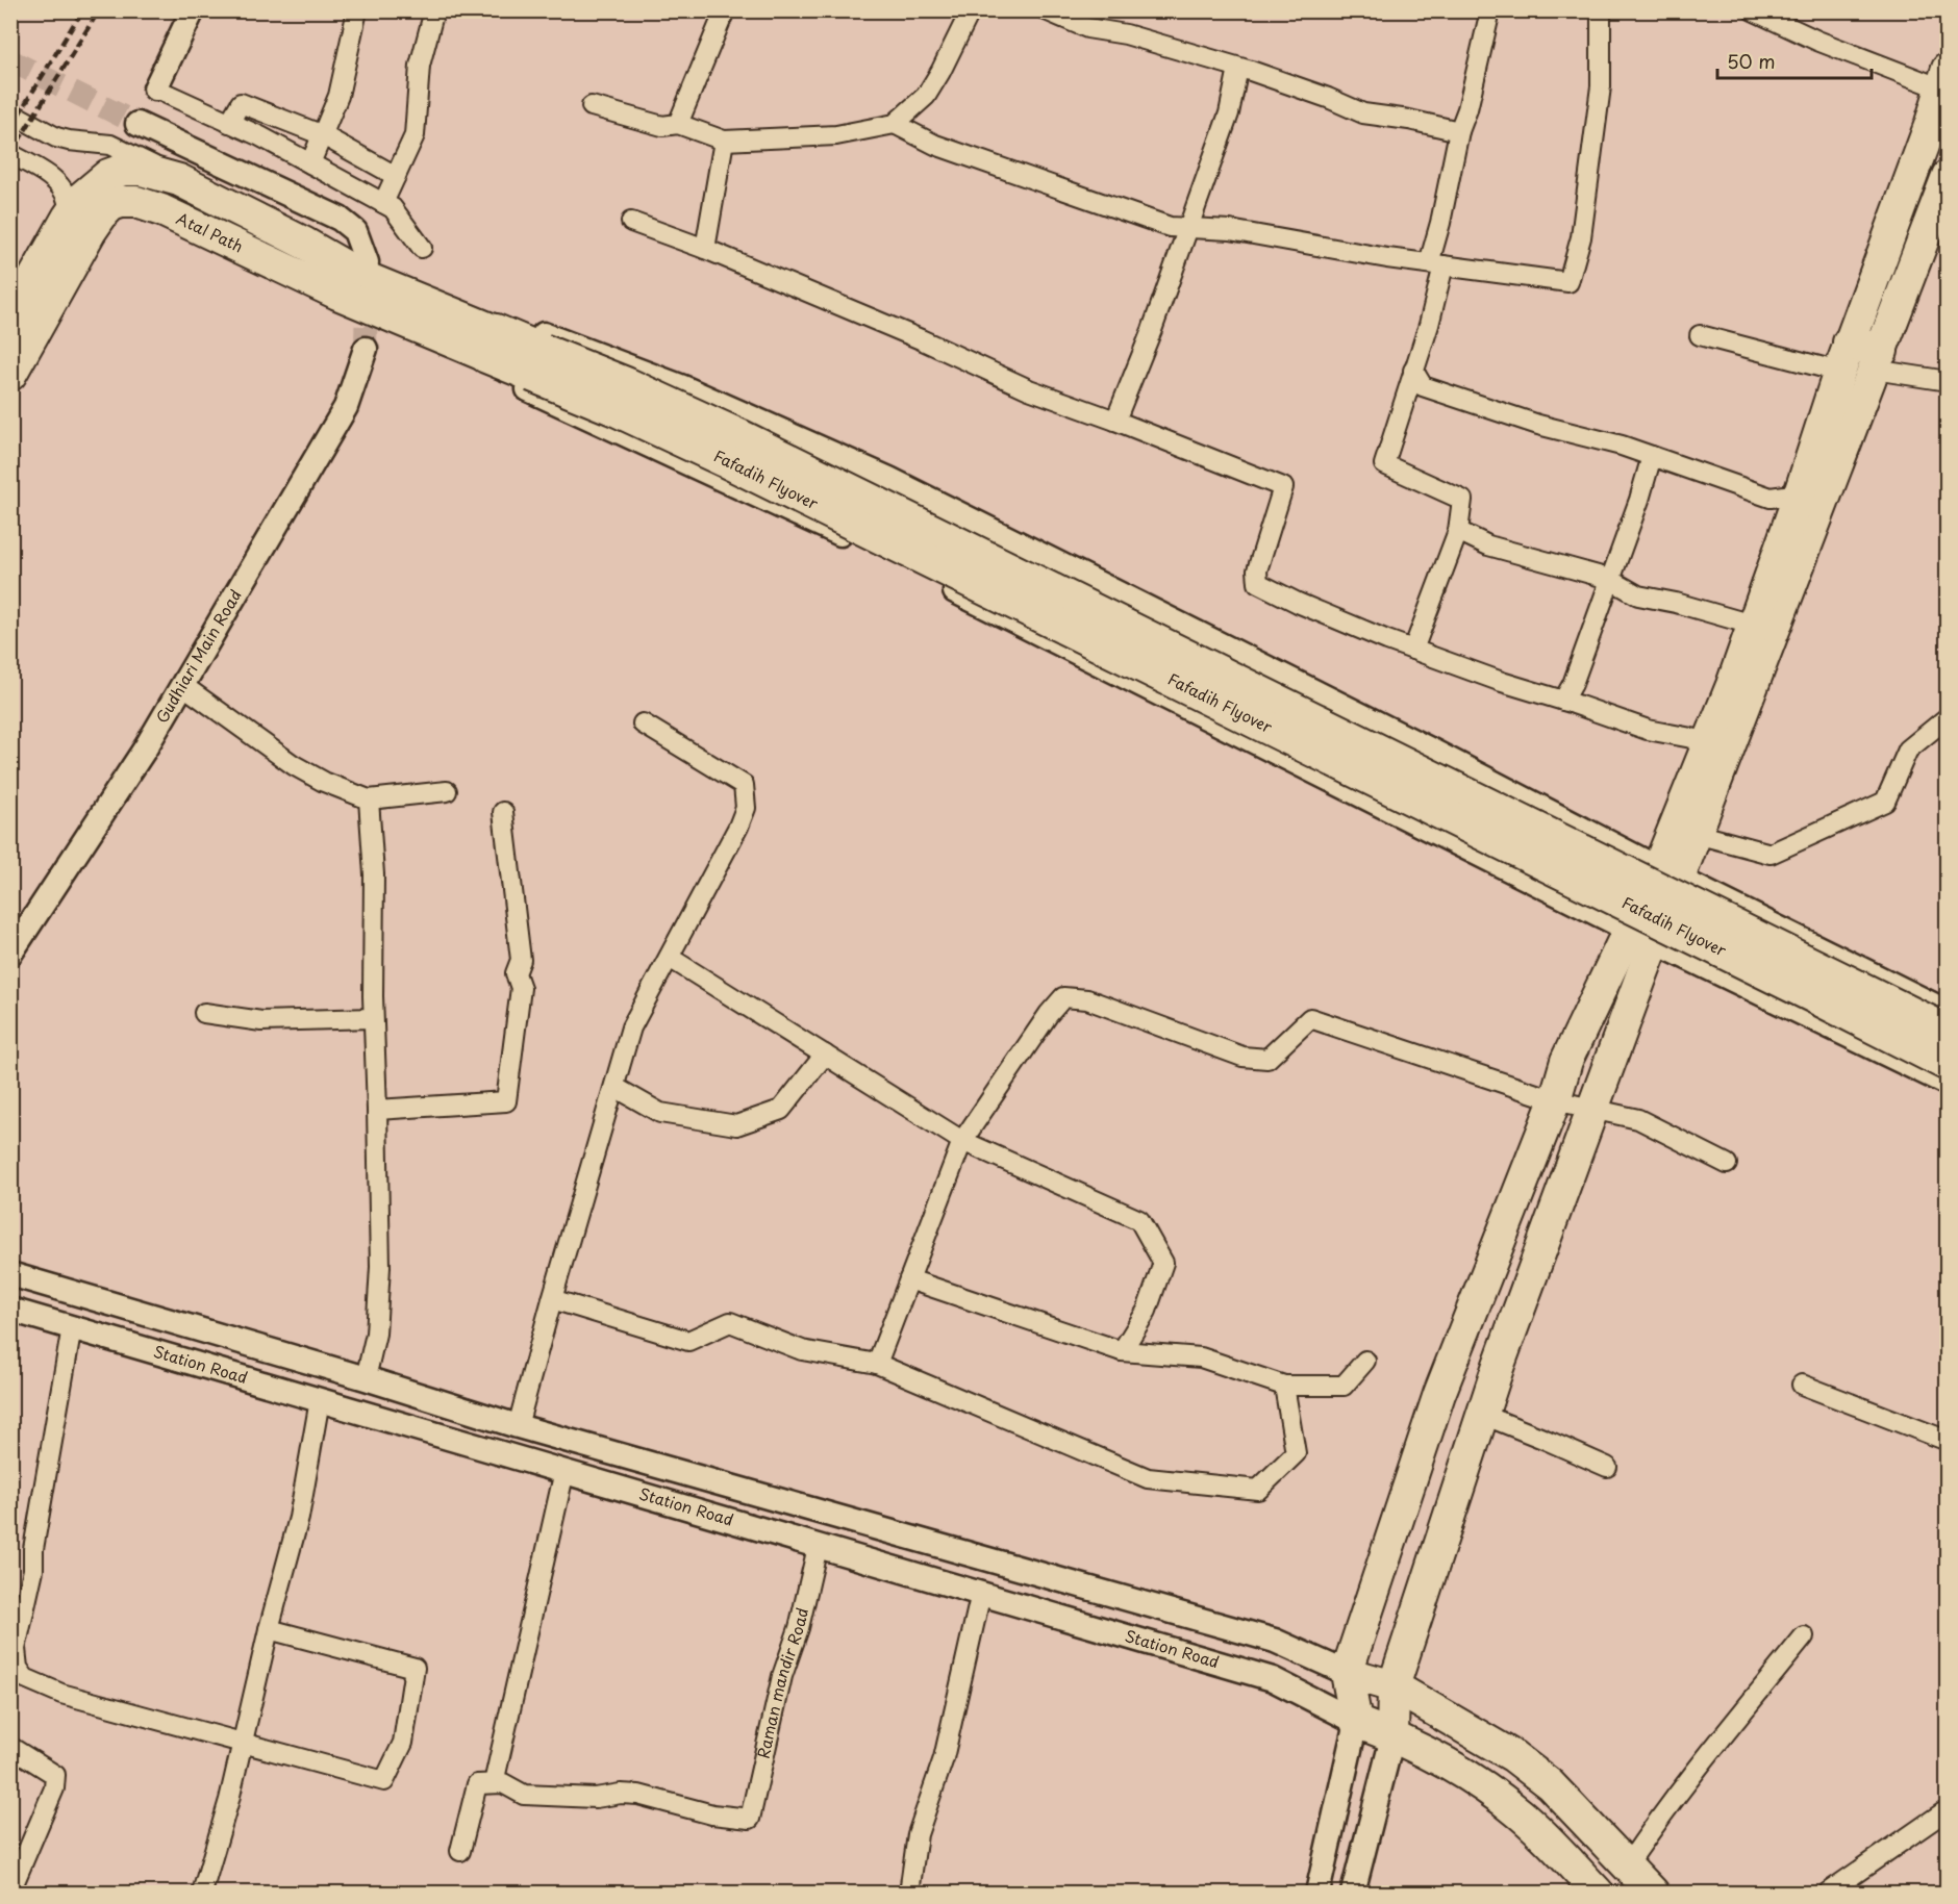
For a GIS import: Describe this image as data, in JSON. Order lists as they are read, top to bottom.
{
  "streets": {
    "highway": ["Fafadih Flyover"],
    "main road": ["Atal Path"],
    "street": ["Gudhiari Main Road", "Station Road", "Raman mandir Road"]
  },
  "crossings": [
    ["Atal Path", "Fafadih Flyover"],
    ["Station Road", "Raman mandir Road"]
  ],
  "scale_bar": "50 m"
}
